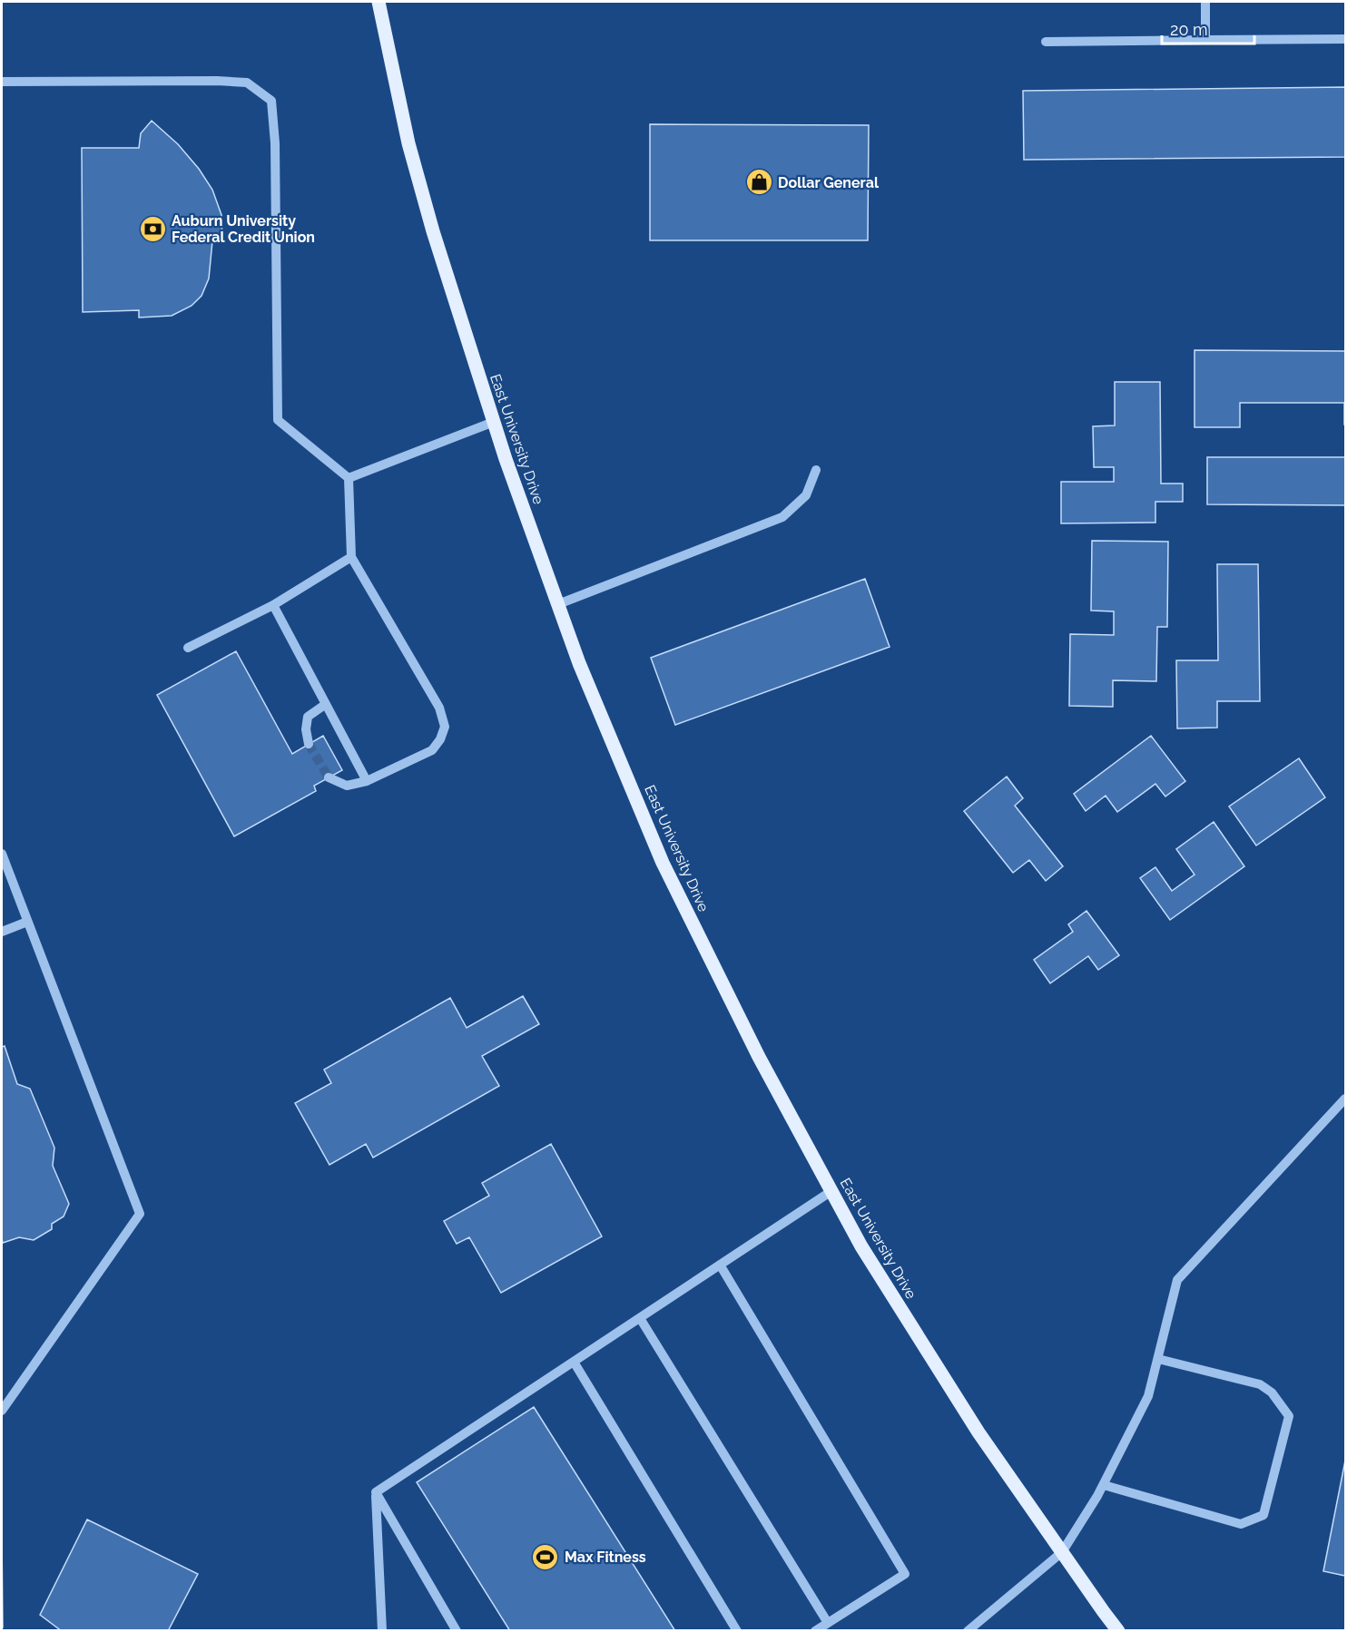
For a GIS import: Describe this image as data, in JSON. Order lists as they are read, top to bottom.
{
  "streets": {
    "main road": ["East University Drive"]
  },
  "places": {
    "shop": ["Dollar General"],
    "bank": ["Auburn University Federal Credit Union"],
    "sports": ["Max Fitness"]
  },
  "scale_bar": "20 m"
}
